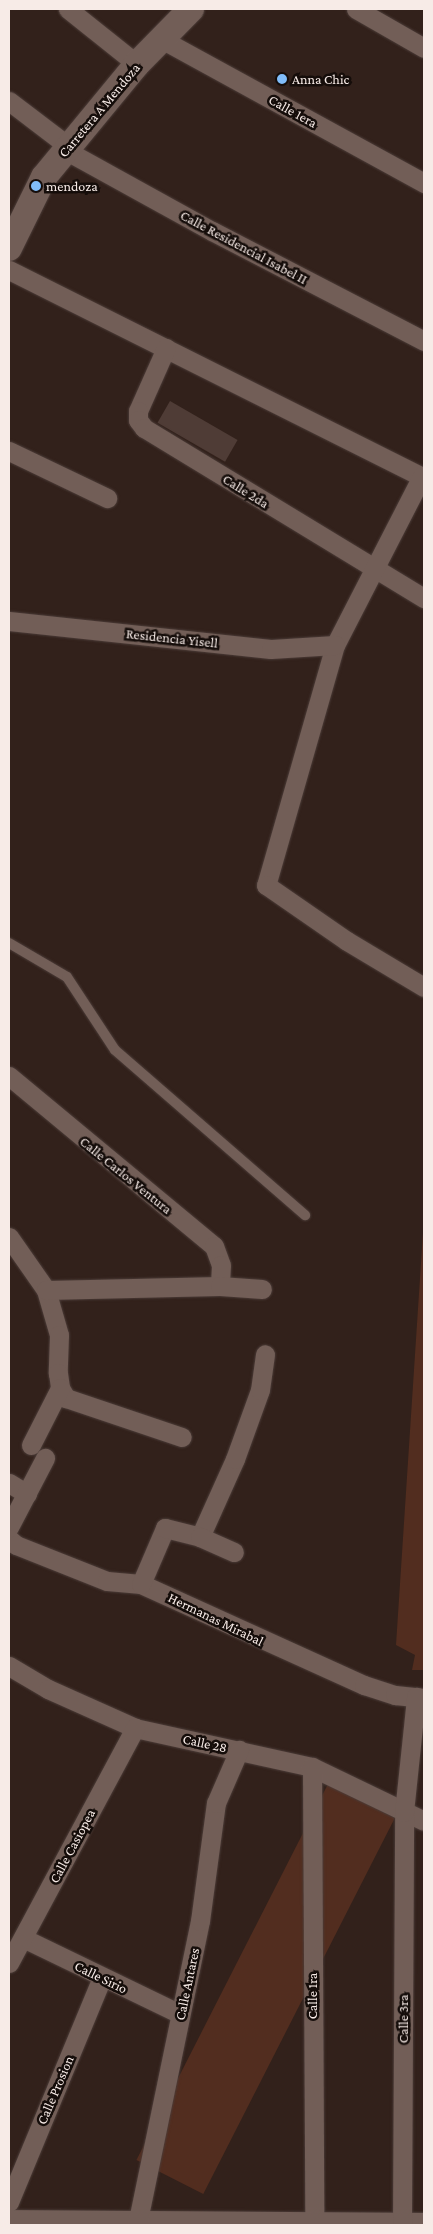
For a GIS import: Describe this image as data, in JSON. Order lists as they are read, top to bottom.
{
  "streets": {
    "street": [
      "Carretera A Mendoza",
      "Calle 1era",
      "Calle Residencial Isabel II",
      "Calle 2da",
      "Residencia Yisell",
      "Calle Carlos Ventura",
      "Hermanas Mirabal",
      "Calle 28",
      "Calle Casiopea",
      "Calle Sirio",
      "Calle Antares",
      "Calle 1ra",
      "Calle 3ra",
      "Calle Prosion"
    ]
  },
  "crossings": [
    ["Carretera A Mendoza", "Calle 1era"],
    ["Carretera A Mendoza", "Calle Residencial Isabel II"],
    ["Hermanas Mirabal", "Calle 3ra"],
    ["Calle 28", "Calle Casiopea"],
    ["Calle 28", "Calle Antares"],
    ["Calle 28", "Calle 1ra"],
    ["Calle 28", "Calle 3ra"],
    ["Calle Casiopea", "Calle Sirio"],
    ["Calle Sirio", "Calle Antares"],
    ["Calle Sirio", "Calle Prosion"]
  ],
  "places": ["Anna Chic", "mendoza"]
}
